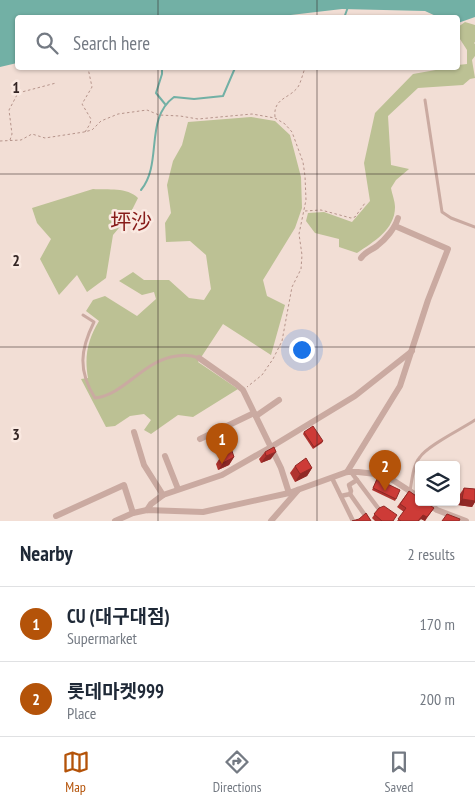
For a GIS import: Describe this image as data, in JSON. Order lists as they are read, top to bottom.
{
  "districts": ["坪沙"],
  "page": {
    "search": "Search here",
    "pins": ["1", "2"],
    "heading": ["Nearby", "2 results"],
    "list": [
      {
        "mark": "1",
        "name": "CU (대구대점)",
        "note": "Supermarket",
        "value": "170 m"
      },
      {
        "mark": "2",
        "name": "롯데마켓999",
        "note": "Place",
        "value": "200 m"
      }
    ],
    "nav": ["Map", "Directions", "Saved"]
  },
  "grid": {
    "rows": ["1", "2", "3"]
  }
}
